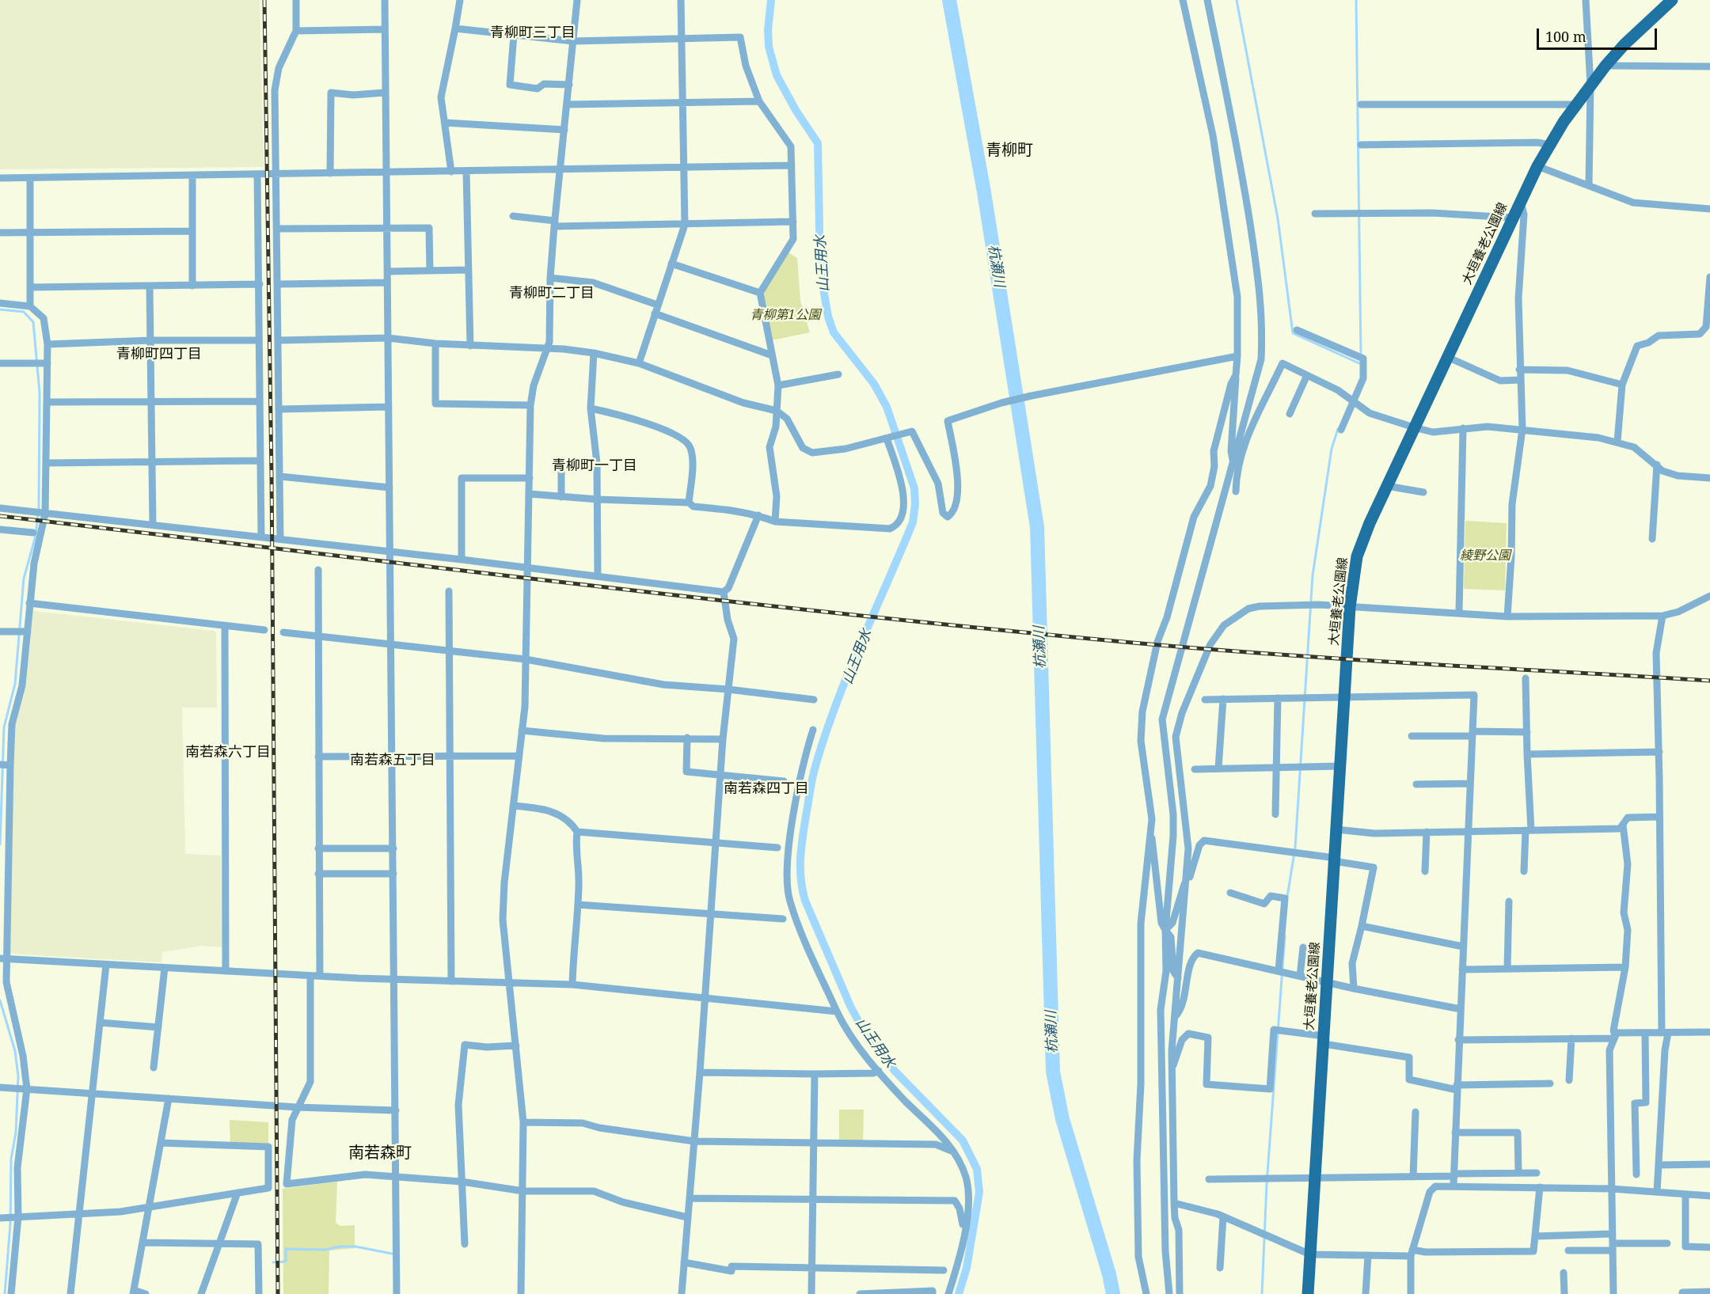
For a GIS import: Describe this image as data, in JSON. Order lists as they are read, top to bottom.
{
  "streets": {
    "main road": ["大垣養老公園線"]
  },
  "districts": [
    "青柳町三丁目",
    "青柳町",
    "青柳町二丁目",
    "青柳町四丁目",
    "青柳町一丁目",
    "南若森六丁目",
    "南若森五丁目",
    "南若森四丁目",
    "南若森町"
  ],
  "water": ["山王用水", "杭瀬川"],
  "parks": ["青柳第1公園", "綾野公園"],
  "scale_bar": "100 m"
}
